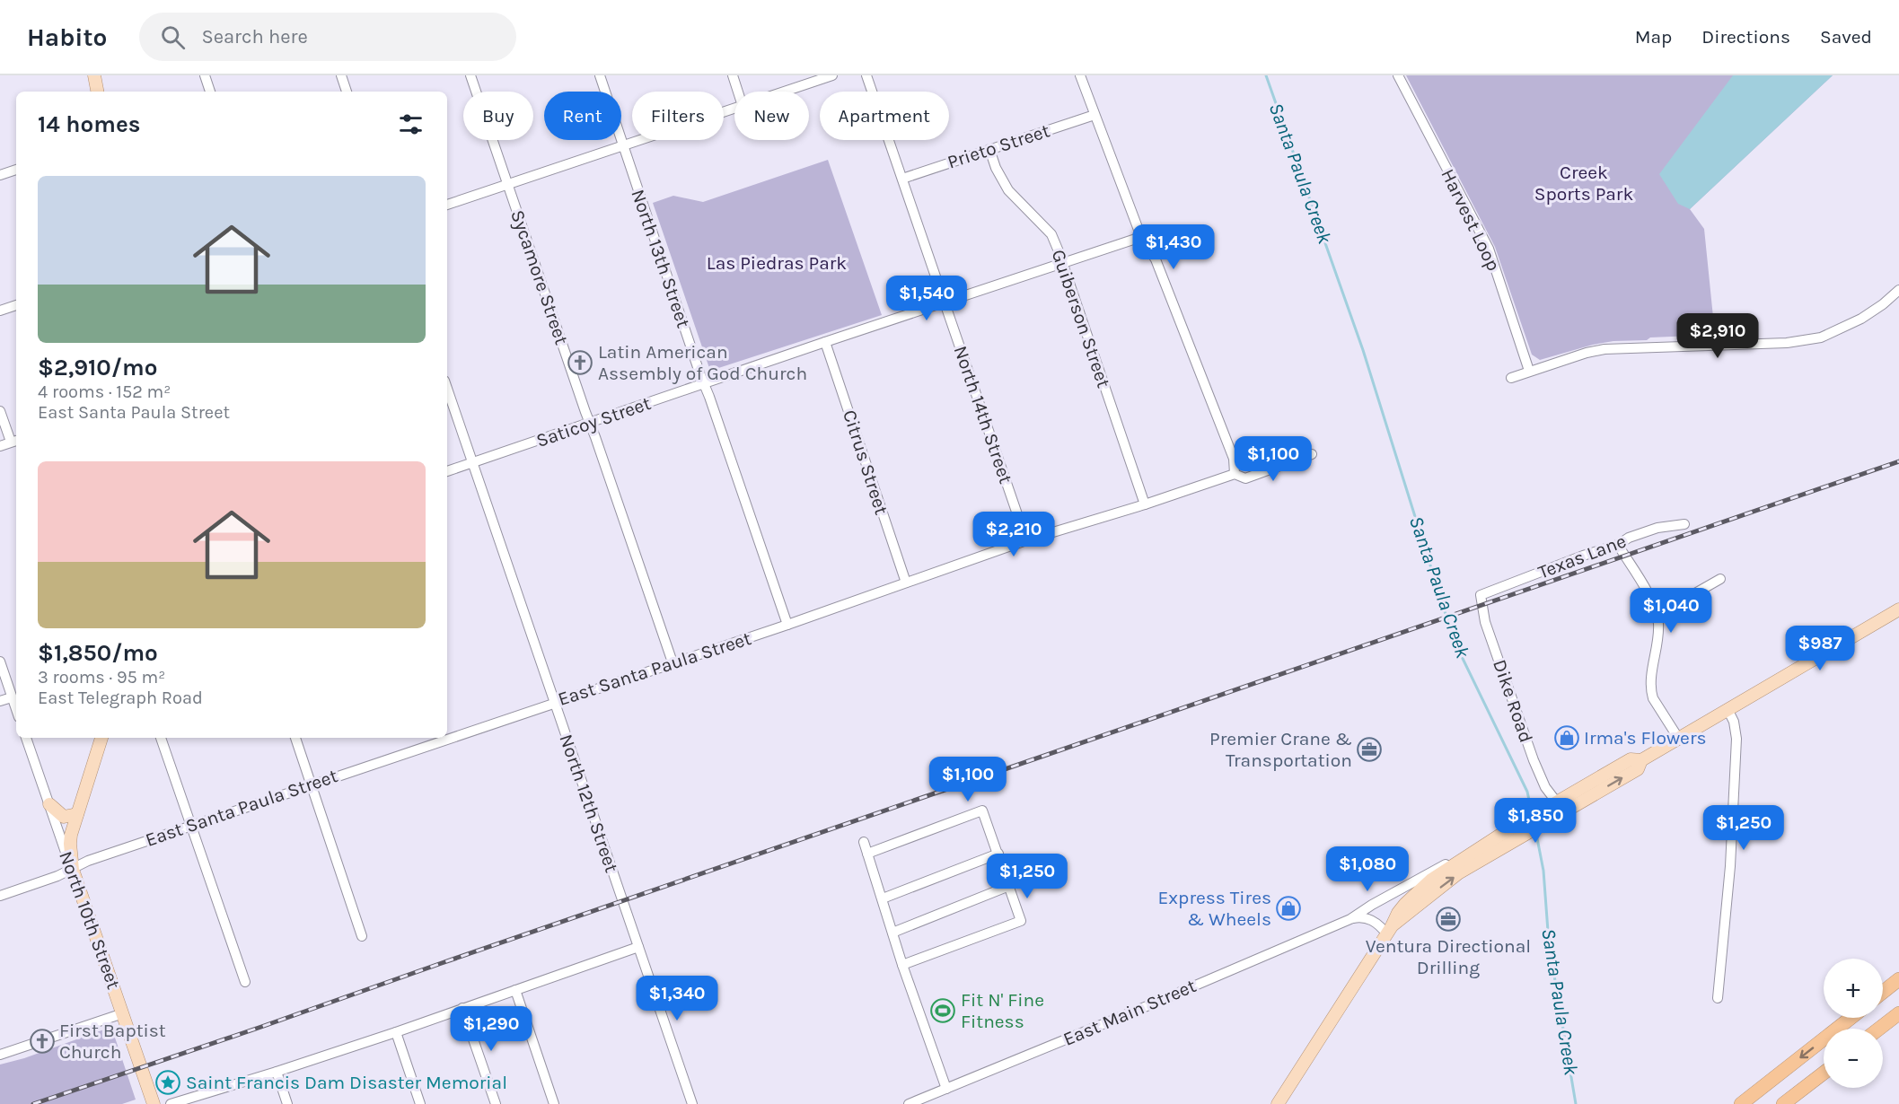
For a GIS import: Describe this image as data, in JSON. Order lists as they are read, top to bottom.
{
  "streets": {
    "main road": ["North 10th Street"],
    "street": [
      "Prieto Street",
      "Harvest Loop",
      "North 13th Street",
      "Sycamore Street",
      "Guiberson Street",
      "North 14th Street",
      "Saticoy Street",
      "Citrus Street",
      "Texas Lane",
      "East Santa Paula Street",
      "Dike Road",
      "North 12th Street",
      "East Main Street"
    ]
  },
  "crossings": [
    ["Prieto Street", "Guiberson Street"],
    ["Prieto Street", "North 14th Street"],
    ["North 13th Street", "Saticoy Street"],
    ["North 13th Street", "East Santa Paula Street"],
    ["Sycamore Street", "Saticoy Street"],
    ["Sycamore Street", "East Santa Paula Street"],
    ["Guiberson Street", "Saticoy Street"],
    ["Guiberson Street", "East Santa Paula Street"],
    ["North 14th Street", "Saticoy Street"],
    ["North 14th Street", "East Santa Paula Street"],
    ["Saticoy Street", "Citrus Street"],
    ["Saticoy Street", "North 12th Street"],
    ["Citrus Street", "East Santa Paula Street"],
    ["Texas Lane", "Dike Road"],
    ["East Santa Paula Street", "North 12th Street"],
    ["East Santa Paula Street", "North 10th Street"]
  ],
  "water": ["Santa Paula Creek"],
  "parks": ["Creek Sports Park", "Las Piedras Park"],
  "places": {
    "church": ["Latin American Assembly of God Church", "First Baptist Church"],
    "shop": ["Irma's Flowers", "Express Tires & Wheels"],
    "office": ["Premier Crane & Transportation", "Ventura Directional Drilling"],
    "sports": ["Fit N' Fine Fitness"],
    "place": ["Saint Francis Dam Disaster Memorial"]
  },
  "page": {
    "header": "Habito",
    "search": "Search here",
    "nav": ["Map", "Directions", "Saved"],
    "chip": [
      "Buy",
      "Rent",
      "Filters",
      "New",
      "Apartment"
    ],
    "heading": "14 homes",
    "list": [
      {
        "name": "$2,910/mo",
        "note": "4 rooms · 152 m² · East Santa Paula Street"
      },
      {
        "name": "$1,850/mo",
        "note": "3 rooms · 95 m² · East Telegraph Road"
      }
    ],
    "price": [
      "$1,430",
      "$1,540",
      "$2,910",
      "$1,100",
      "$2,210",
      "$1,040",
      "$987",
      "$1,100",
      "$1,850",
      "$1,250",
      "$1,080",
      "$1,250",
      "$1,340",
      "$1,290"
    ],
    "map_buttons": ["+", "−"]
  }
}
